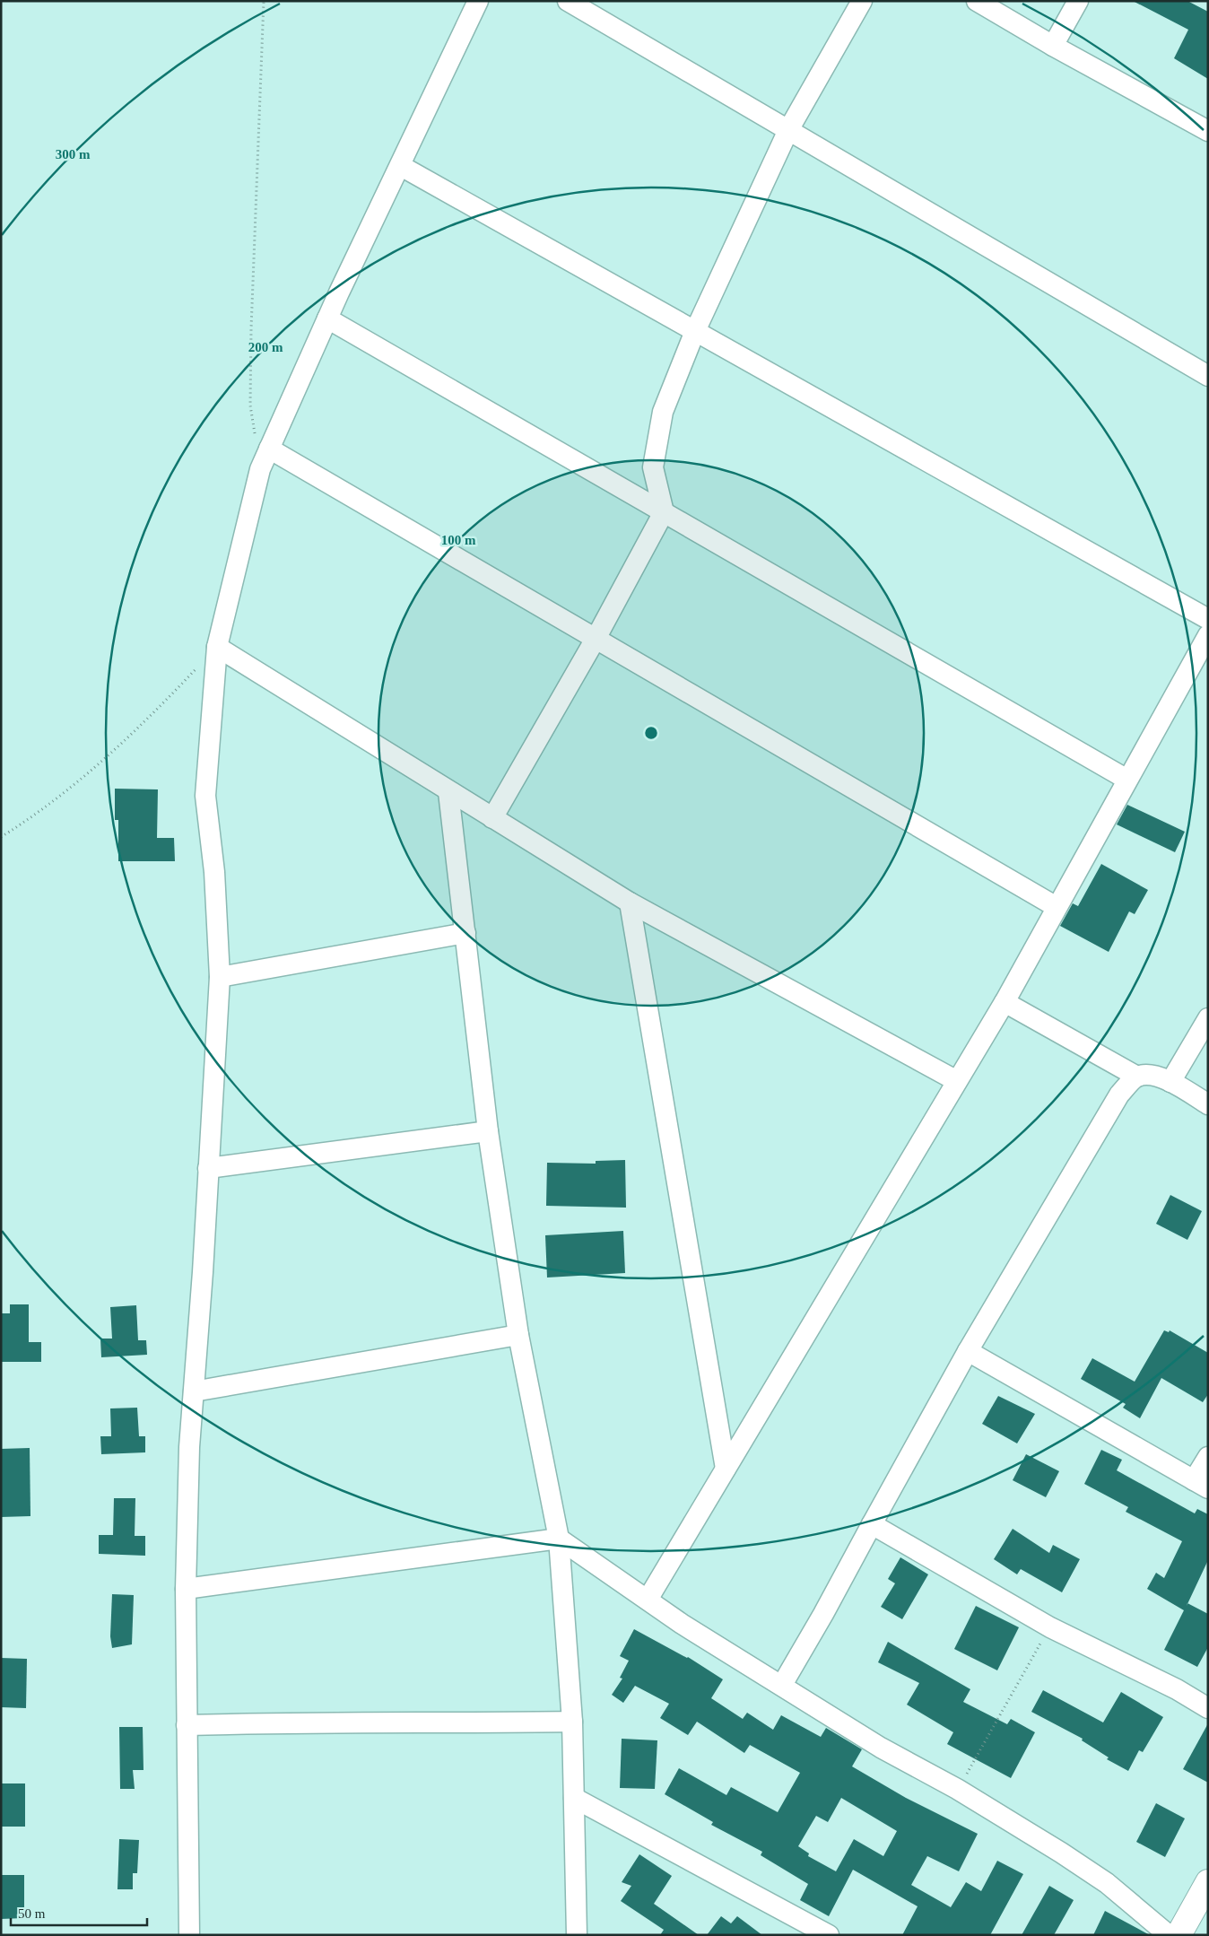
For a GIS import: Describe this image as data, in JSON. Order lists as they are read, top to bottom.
{
  "scale_bar": "50 m",
  "rings": ["300 m", "200 m", "100 m"]
}
